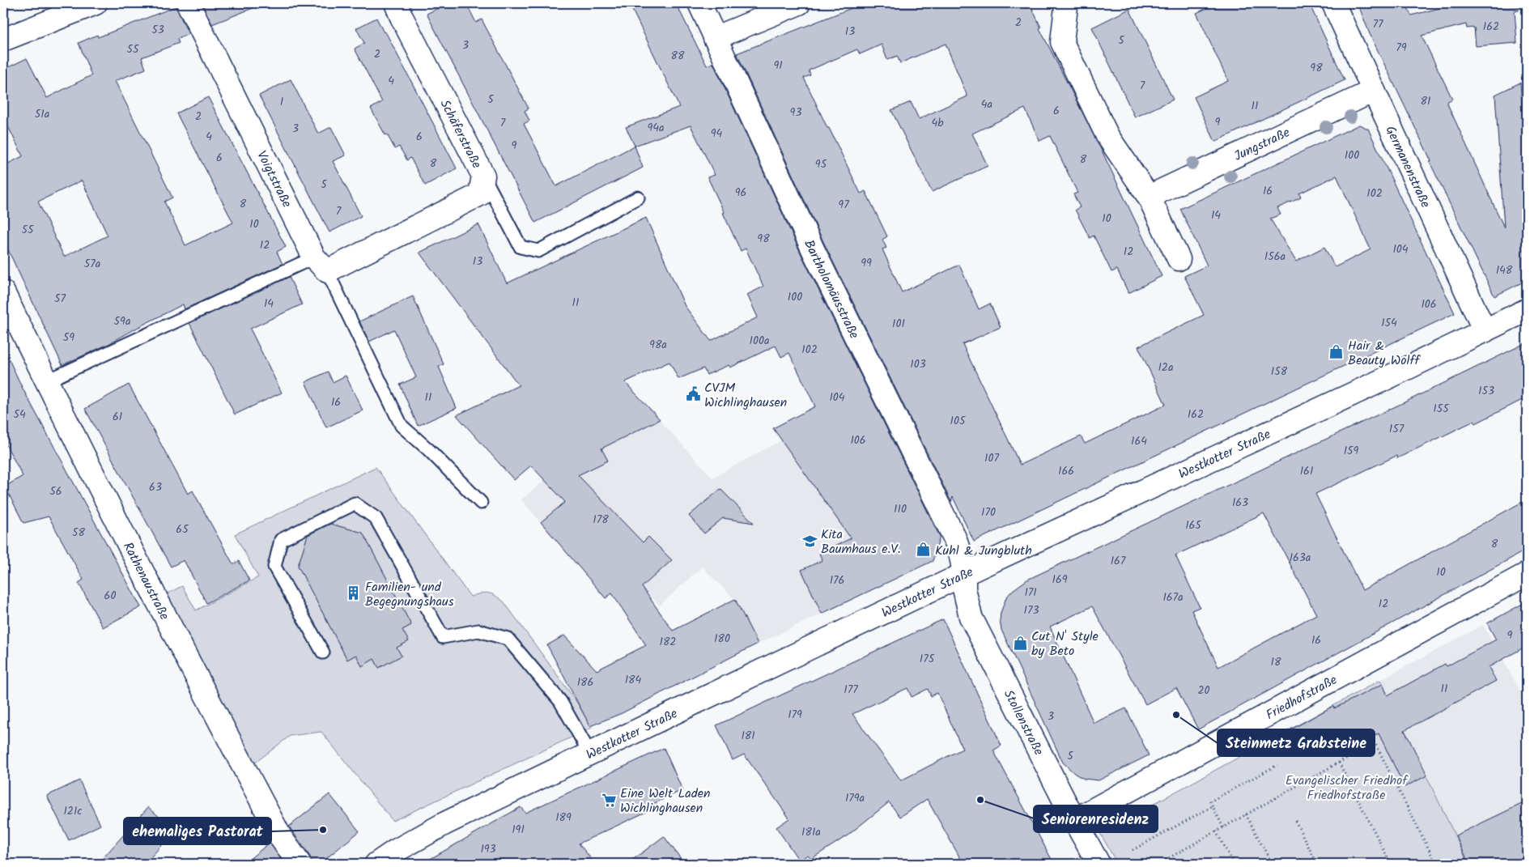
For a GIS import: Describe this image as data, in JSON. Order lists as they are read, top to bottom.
{
  "streets": {
    "street": [
      "Schäferstraße",
      "Jungstraße",
      "Germanenstraße",
      "Voigtstraße",
      "Bartholomäusstraße",
      "Westkotter Straße",
      "Rathenaustraße",
      "Friedhofstraße",
      "Stollenstraße"
    ]
  },
  "crossings": [
    ["Schäferstraße", "Voigtstraße"],
    ["Jungstraße", "Germanenstraße"],
    ["Germanenstraße", "Westkotter Straße"],
    ["Bartholomäusstraße", "Westkotter Straße"],
    ["Bartholomäusstraße", "Stollenstraße"],
    ["Westkotter Straße", "Stollenstraße"],
    ["Friedhofstraße", "Stollenstraße"]
  ],
  "parks": ["Evangelischer Friedhof Friedhofstraße"],
  "places": {
    "shop": ["Hair & Beauty Wolff", "Kuhl & Jungbluth", "Cut N' Style by Beto"],
    "public building": ["CVJM Wichlinghausen"],
    "school or university": ["Kita Baumhaus e.V."],
    "building": ["Familien- und Begegnungshaus"],
    "other": ["Steinmetz Grabsteine", "Seniorenresidenz", "ehemaliges Pastorat"],
    "supermarket": ["Eine Welt Laden Wichlinghausen"]
  },
  "house_numbers": [
    "2",
    "77",
    "162",
    "53",
    "13",
    "5",
    "3",
    "79",
    "55",
    "2",
    "88",
    "91",
    "98",
    "4",
    "7",
    "5",
    "81",
    "1",
    "4a",
    "11",
    "6",
    "93",
    "51a",
    "2",
    "9",
    "7",
    "4b",
    "94a",
    "3",
    "94",
    "4",
    "6",
    "9",
    "100",
    "6",
    "8",
    "8",
    "95",
    "5",
    "16",
    "96",
    "102",
    "8",
    "97",
    "7",
    "14",
    "10",
    "10",
    "55",
    "98",
    "12",
    "104",
    "12",
    "156a",
    "13",
    "99",
    "57a",
    "148",
    "100",
    "57",
    "11",
    "14",
    "106",
    "59a",
    "154",
    "101",
    "59",
    "100a",
    "98a",
    "102",
    "103",
    "12a",
    "158",
    "153",
    "11",
    "104",
    "16",
    "155",
    "54",
    "162",
    "61",
    "105",
    "157",
    "106",
    "164",
    "159",
    "107",
    "166",
    "161",
    "63",
    "56",
    "163",
    "110",
    "170",
    "178",
    "165",
    "65",
    "58",
    "8",
    "163a",
    "167",
    "10",
    "169",
    "176",
    "171",
    "60",
    "167a",
    "12",
    "173",
    "9",
    "180",
    "16",
    "182",
    "175",
    "18",
    "184",
    "186",
    "11",
    "177",
    "20",
    "179",
    "3",
    "181",
    "5",
    "179a",
    "121c",
    "189",
    "191",
    "181a",
    "193"
  ]
}
